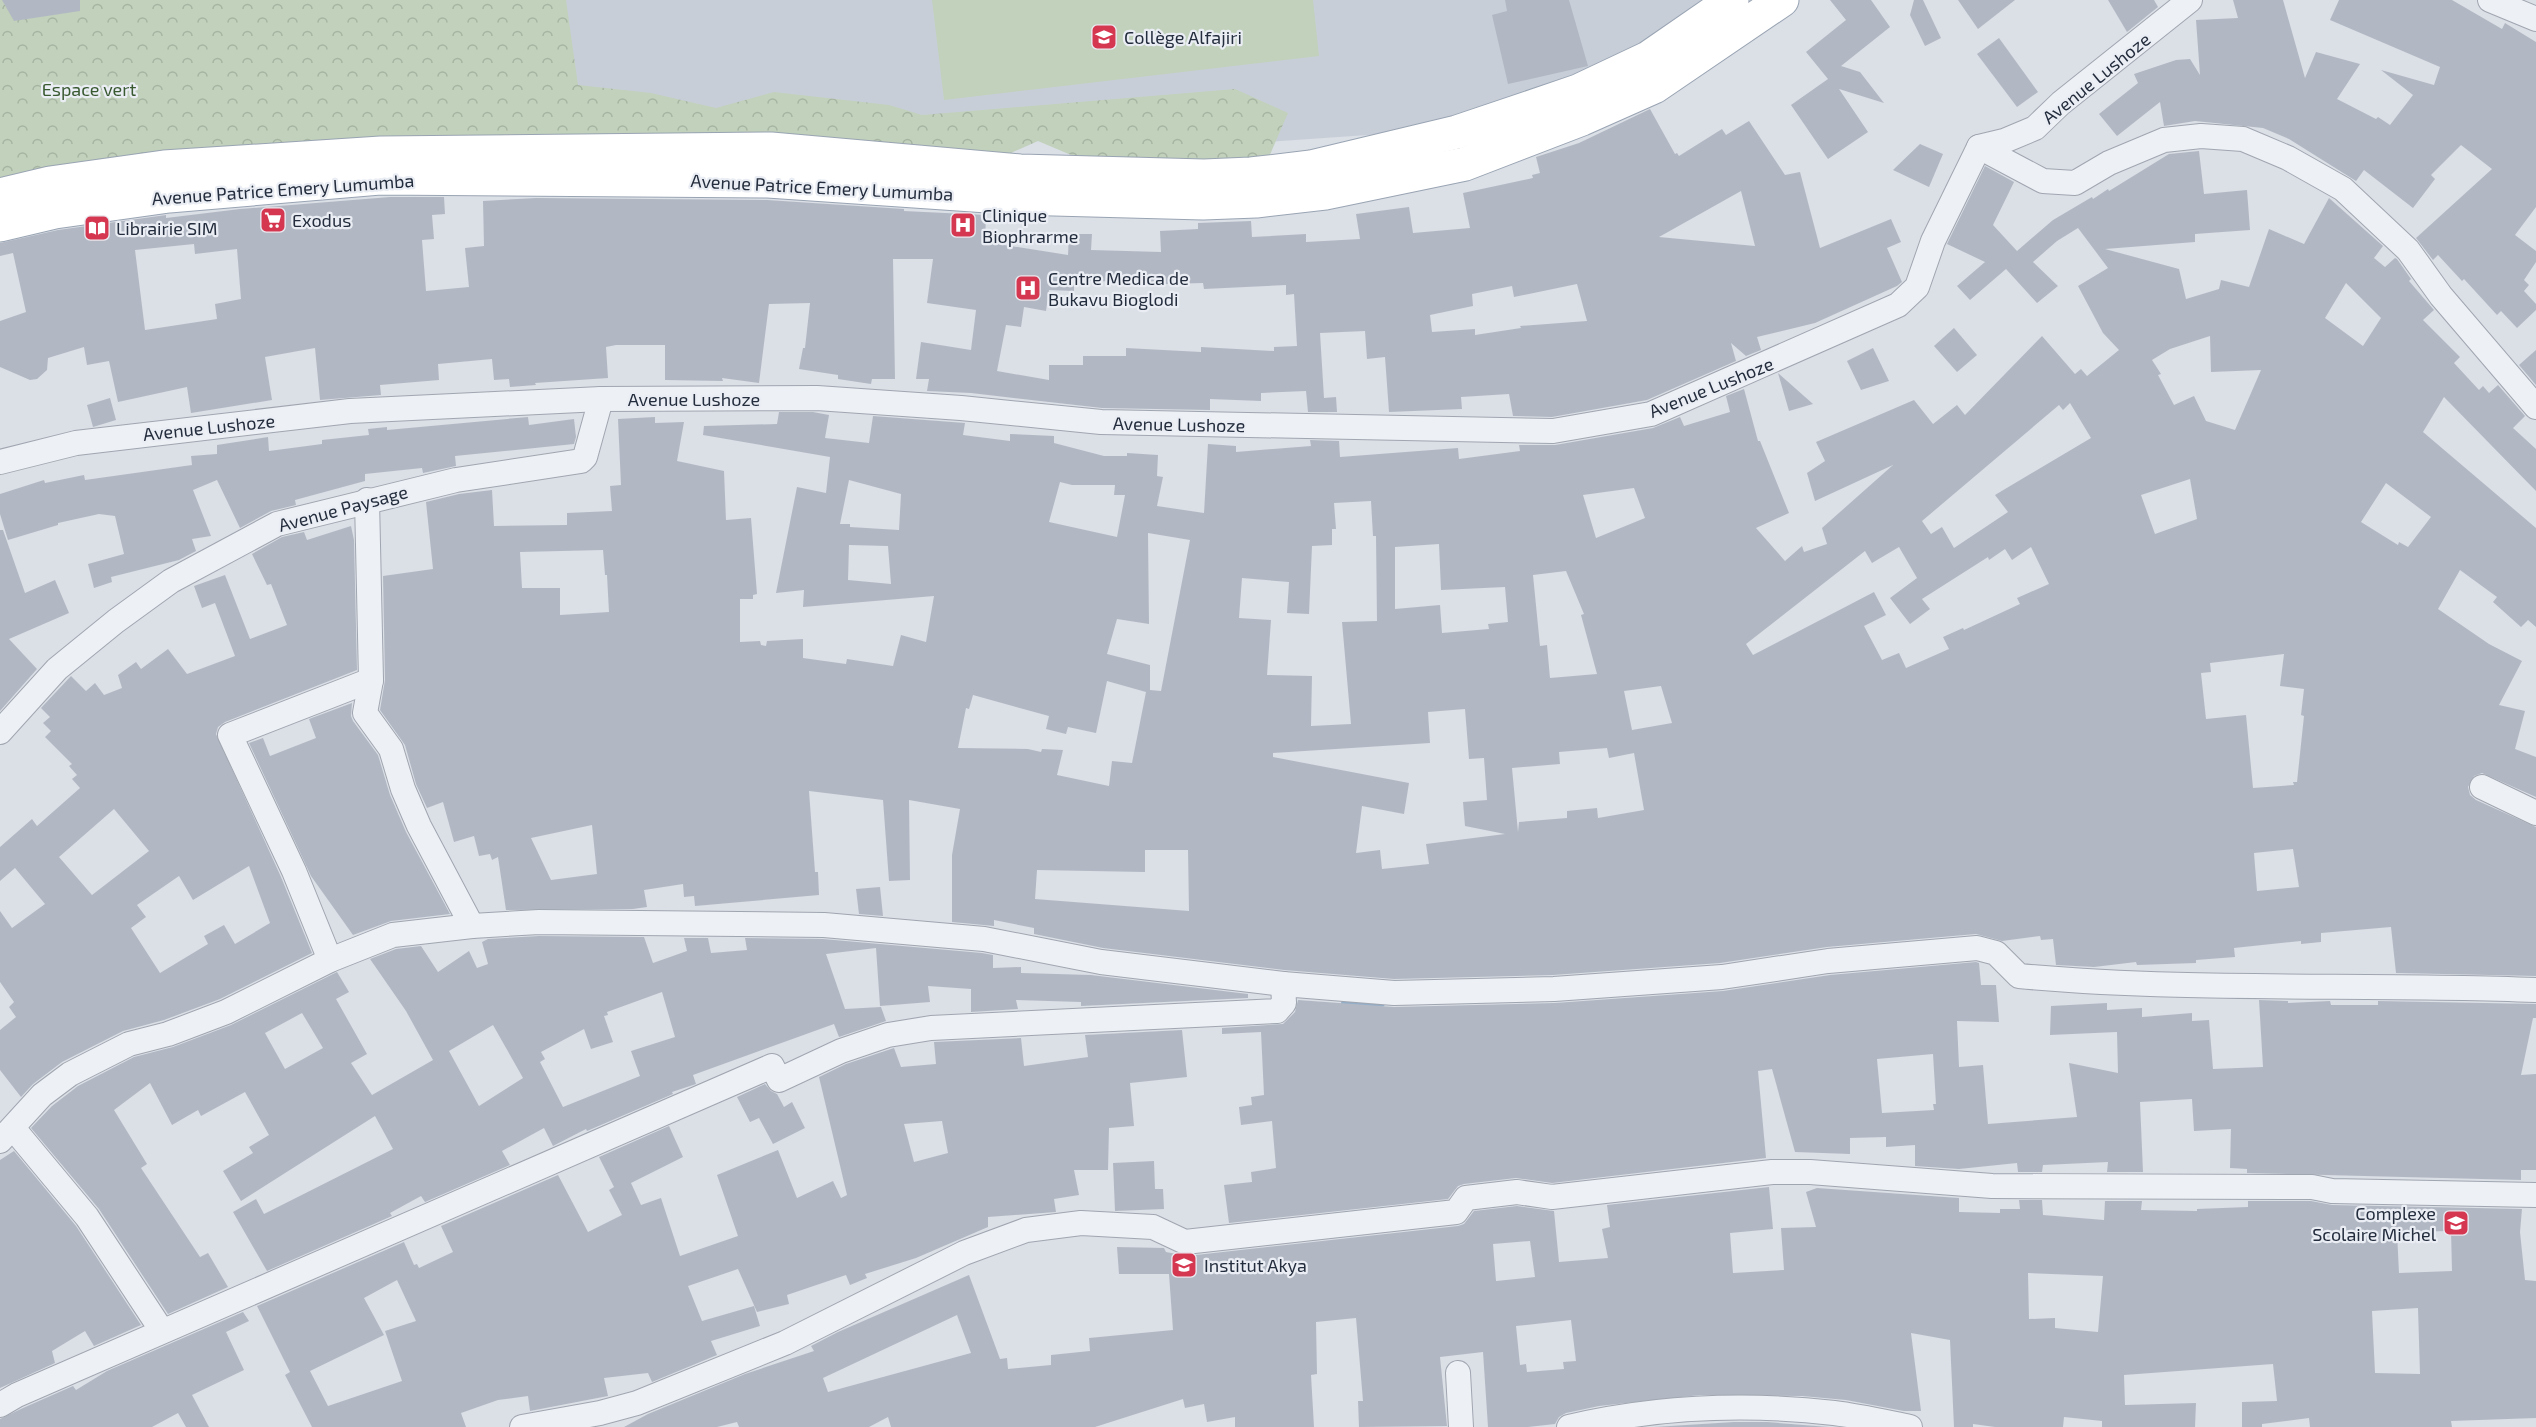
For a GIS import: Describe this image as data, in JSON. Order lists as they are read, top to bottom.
{
  "streets": {
    "main road": ["Avenue Patrice Emery Lumumba"],
    "street": ["Avenue Lushoze", "Avenue Paysage"]
  },
  "crossings": [
    ["Avenue Lushoze", "Avenue Paysage"]
  ],
  "parks": ["Espace vert"],
  "places": {
    "school or university": ["Collège Alfajiri", "Complexe Scolaire Michel", "Institut Akya"],
    "supermarket": ["Exodus"],
    "hospital": ["Clinique Biophrarme", "Centre Medica de Bukavu Bioglodi"],
    "library": ["Librairie SIM"]
  }
}
